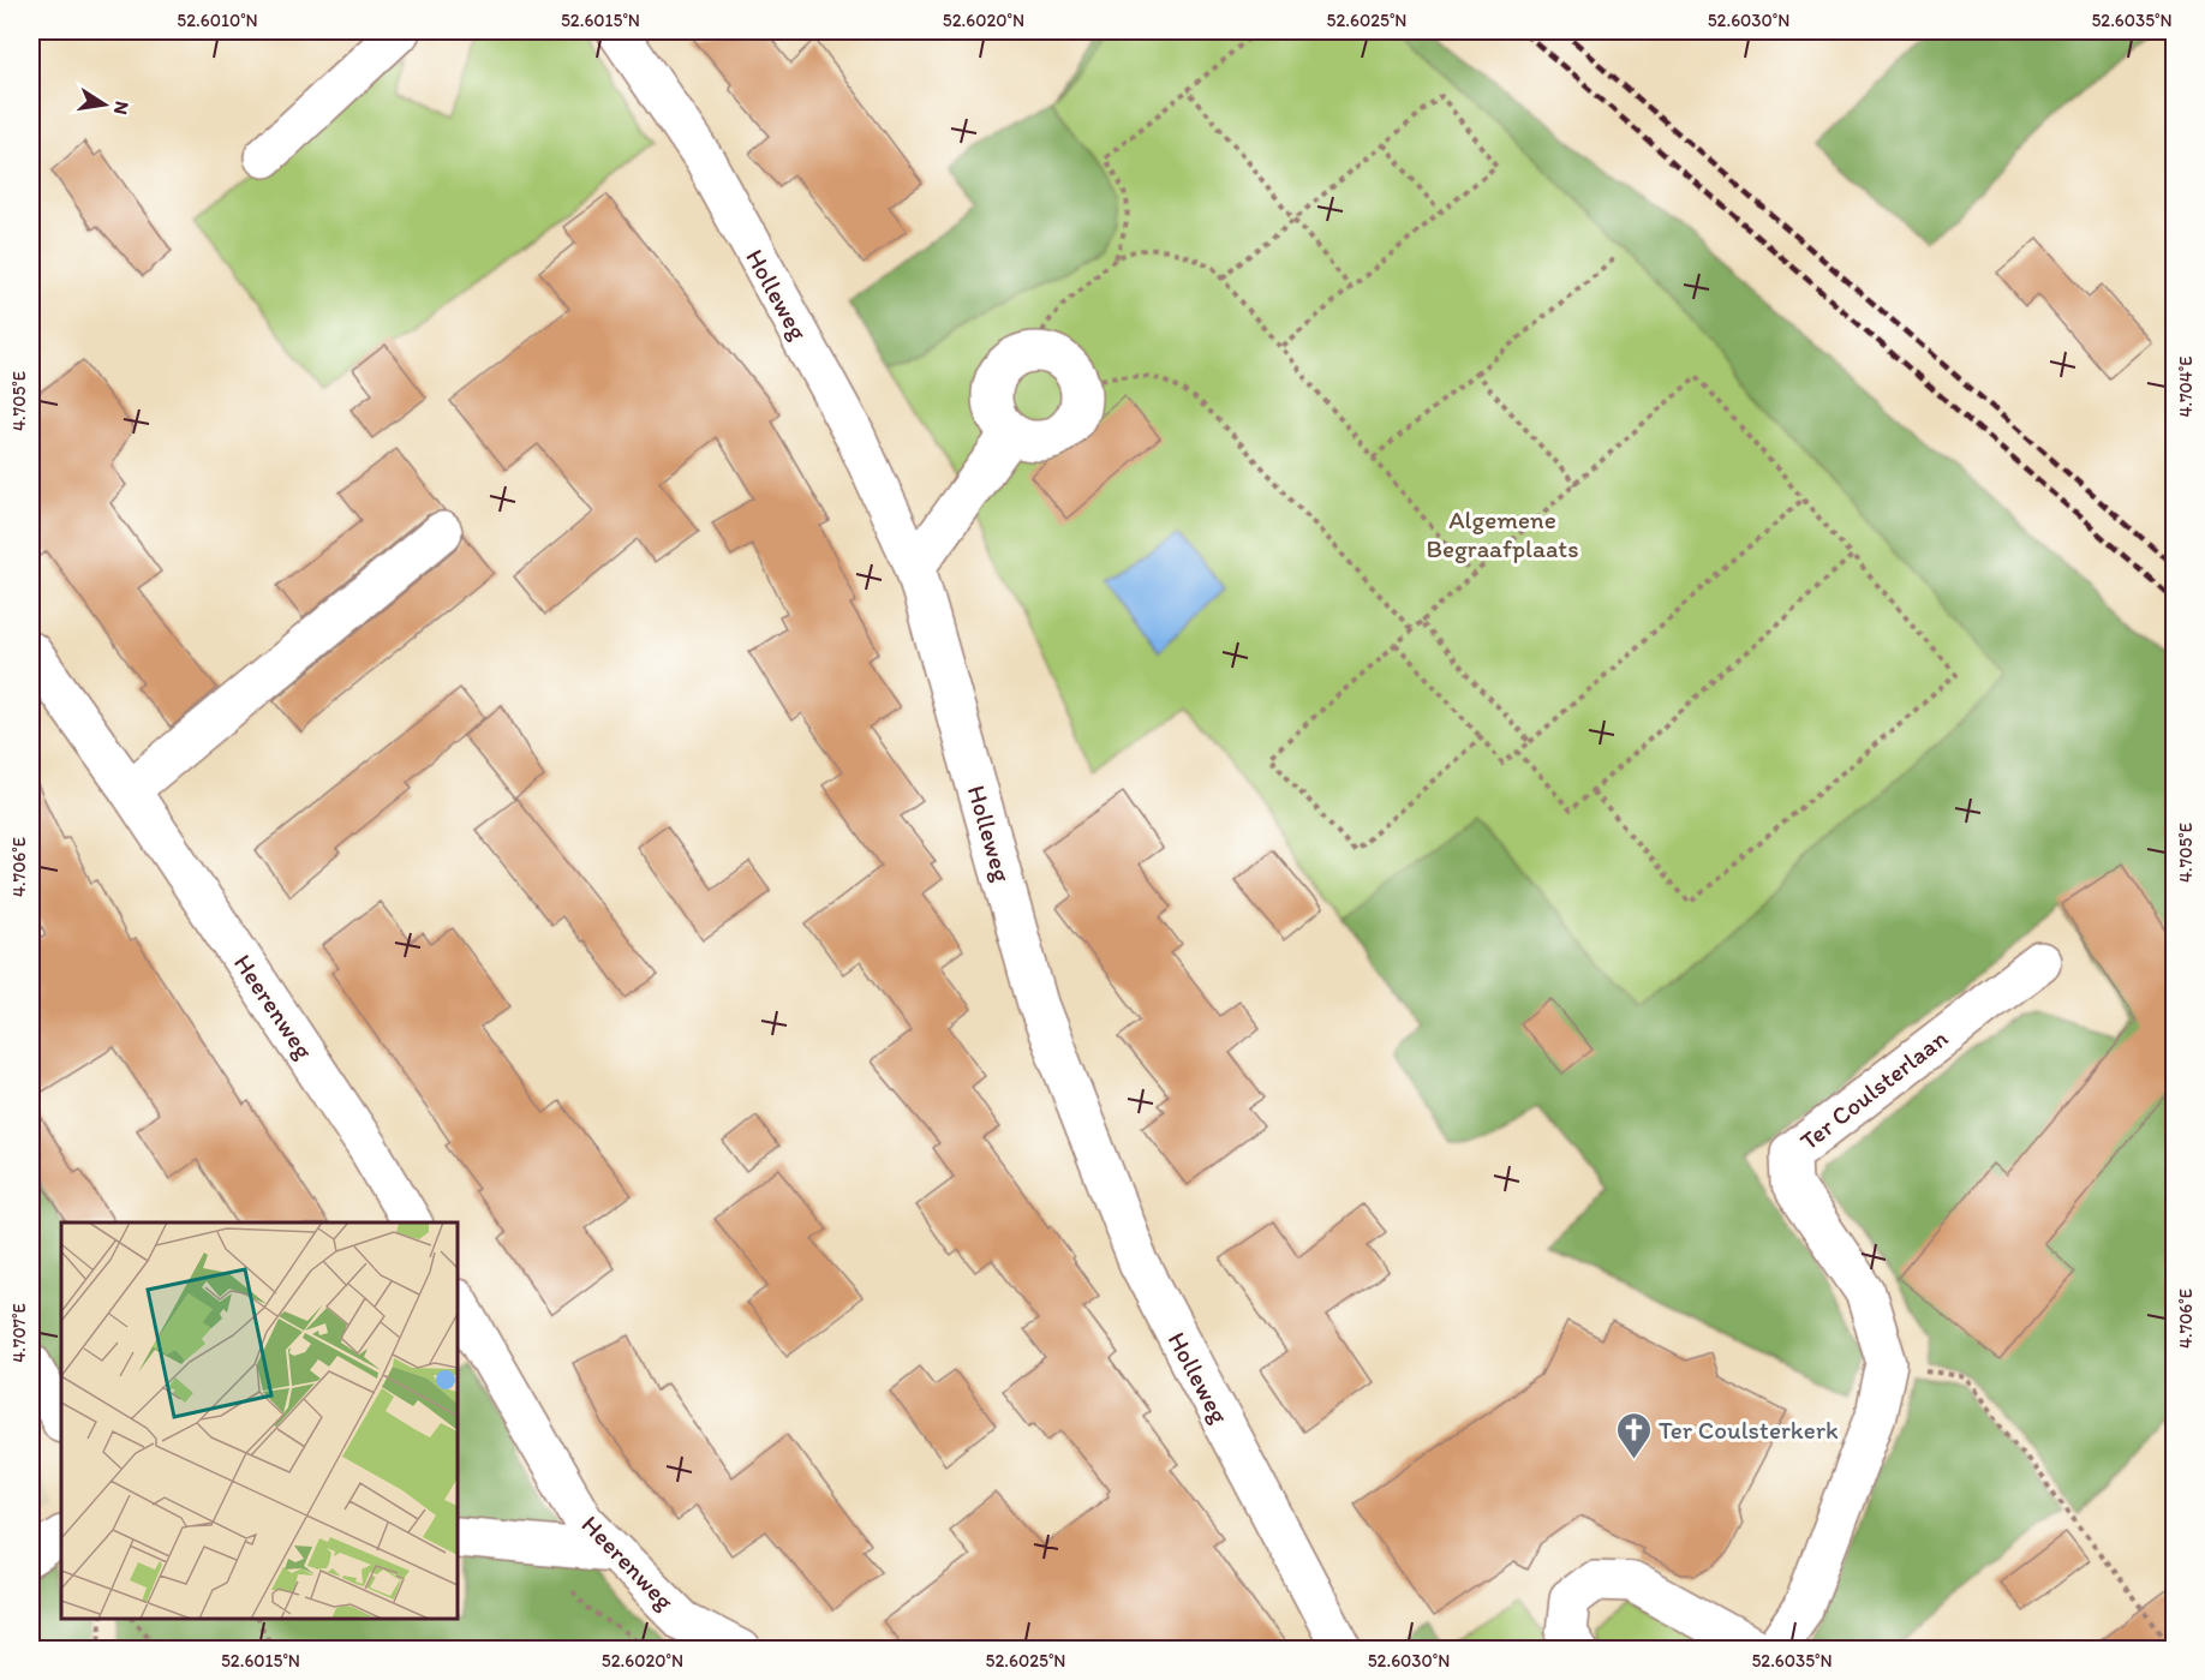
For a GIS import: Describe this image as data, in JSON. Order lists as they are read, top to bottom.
{
  "streets": {
    "street": ["Holleweg", "Heerenweg", "Ter Coulsterlaan"]
  },
  "parks": ["Algemene Begraafplaats"],
  "places": {
    "church": ["Ter Coulsterkerk"]
  },
  "north": "right",
  "coordinates": [
    "52.6010°N",
    "52.6015°N",
    "52.6020°N",
    "52.6025°N",
    "52.6030°N",
    "52.6035°N",
    "4.704°E",
    "4.705°E",
    "4.706°E",
    "4.707°E"
  ]
}
